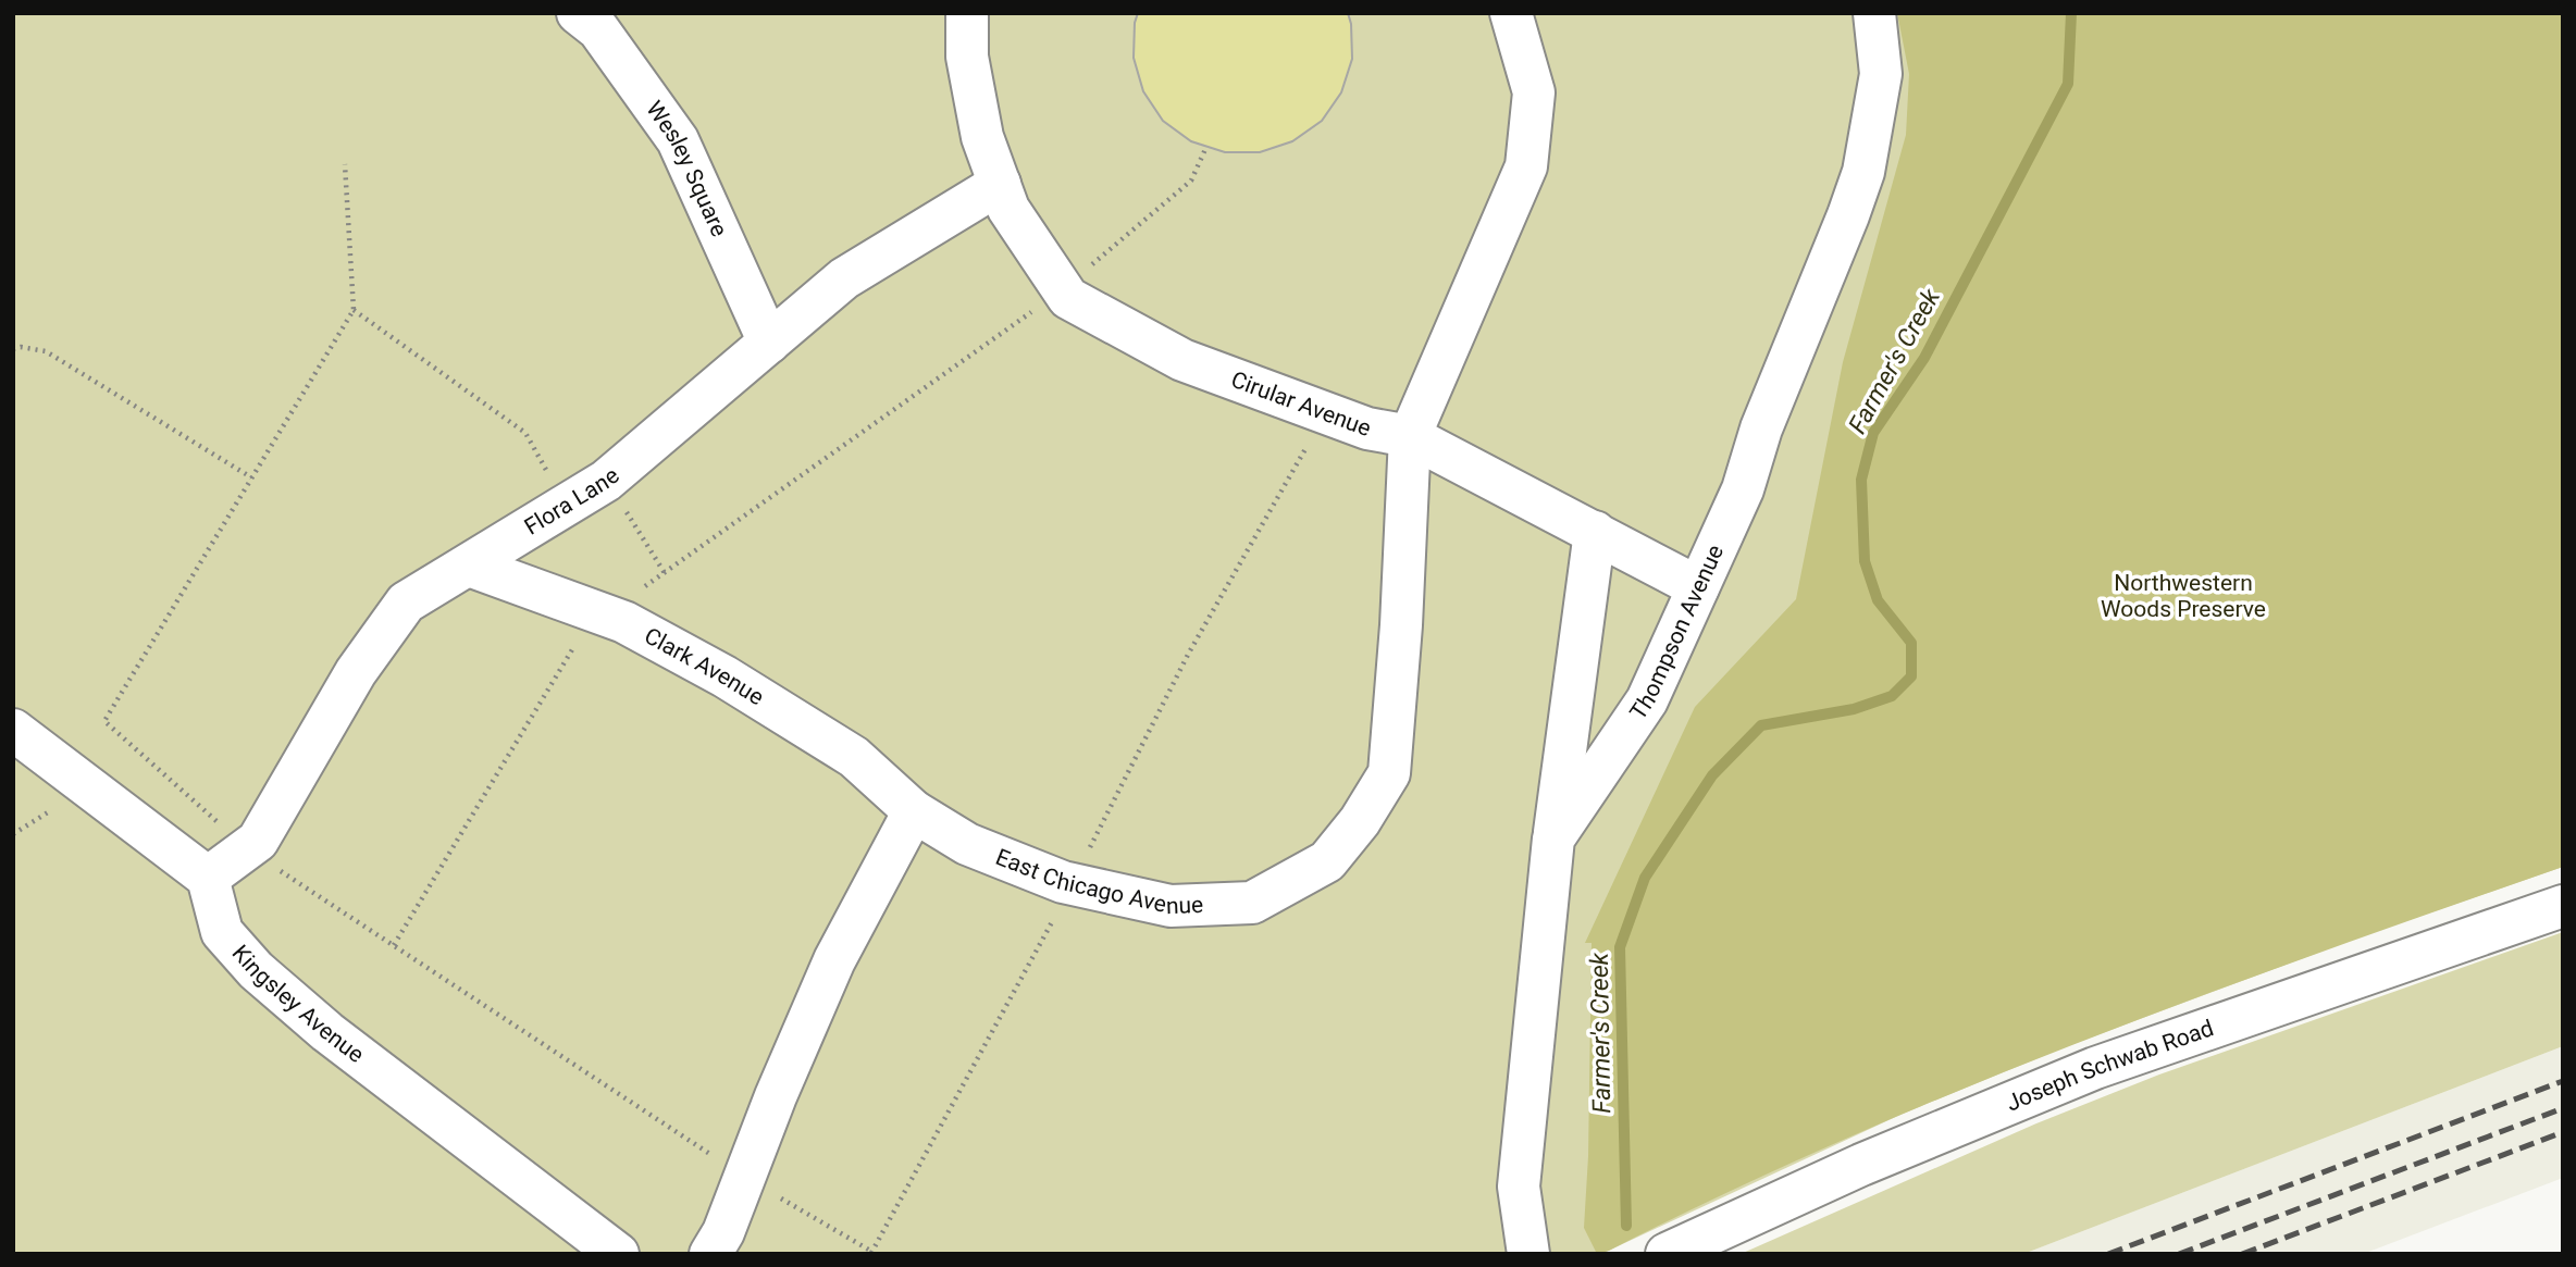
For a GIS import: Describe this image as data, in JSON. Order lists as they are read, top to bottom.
{
  "streets": {
    "street": [
      "Wesley Square",
      "Cirular Avenue",
      "Flora Lane",
      "Thompson Avenue",
      "Clark Avenue",
      "East Chicago Avenue",
      "Kingsley Avenue",
      "Joseph Schwab Road"
    ]
  },
  "crossings": [
    ["Wesley Square", "Flora Lane"],
    ["Cirular Avenue", "Flora Lane"],
    ["Cirular Avenue", "Thompson Avenue"],
    ["Cirular Avenue", "East Chicago Avenue"],
    ["Flora Lane", "Clark Avenue"],
    ["Flora Lane", "Kingsley Avenue"],
    ["Clark Avenue", "East Chicago Avenue"]
  ],
  "water": ["Farmer's Creek"],
  "parks": ["Northwestern Woods Preserve"]
}
